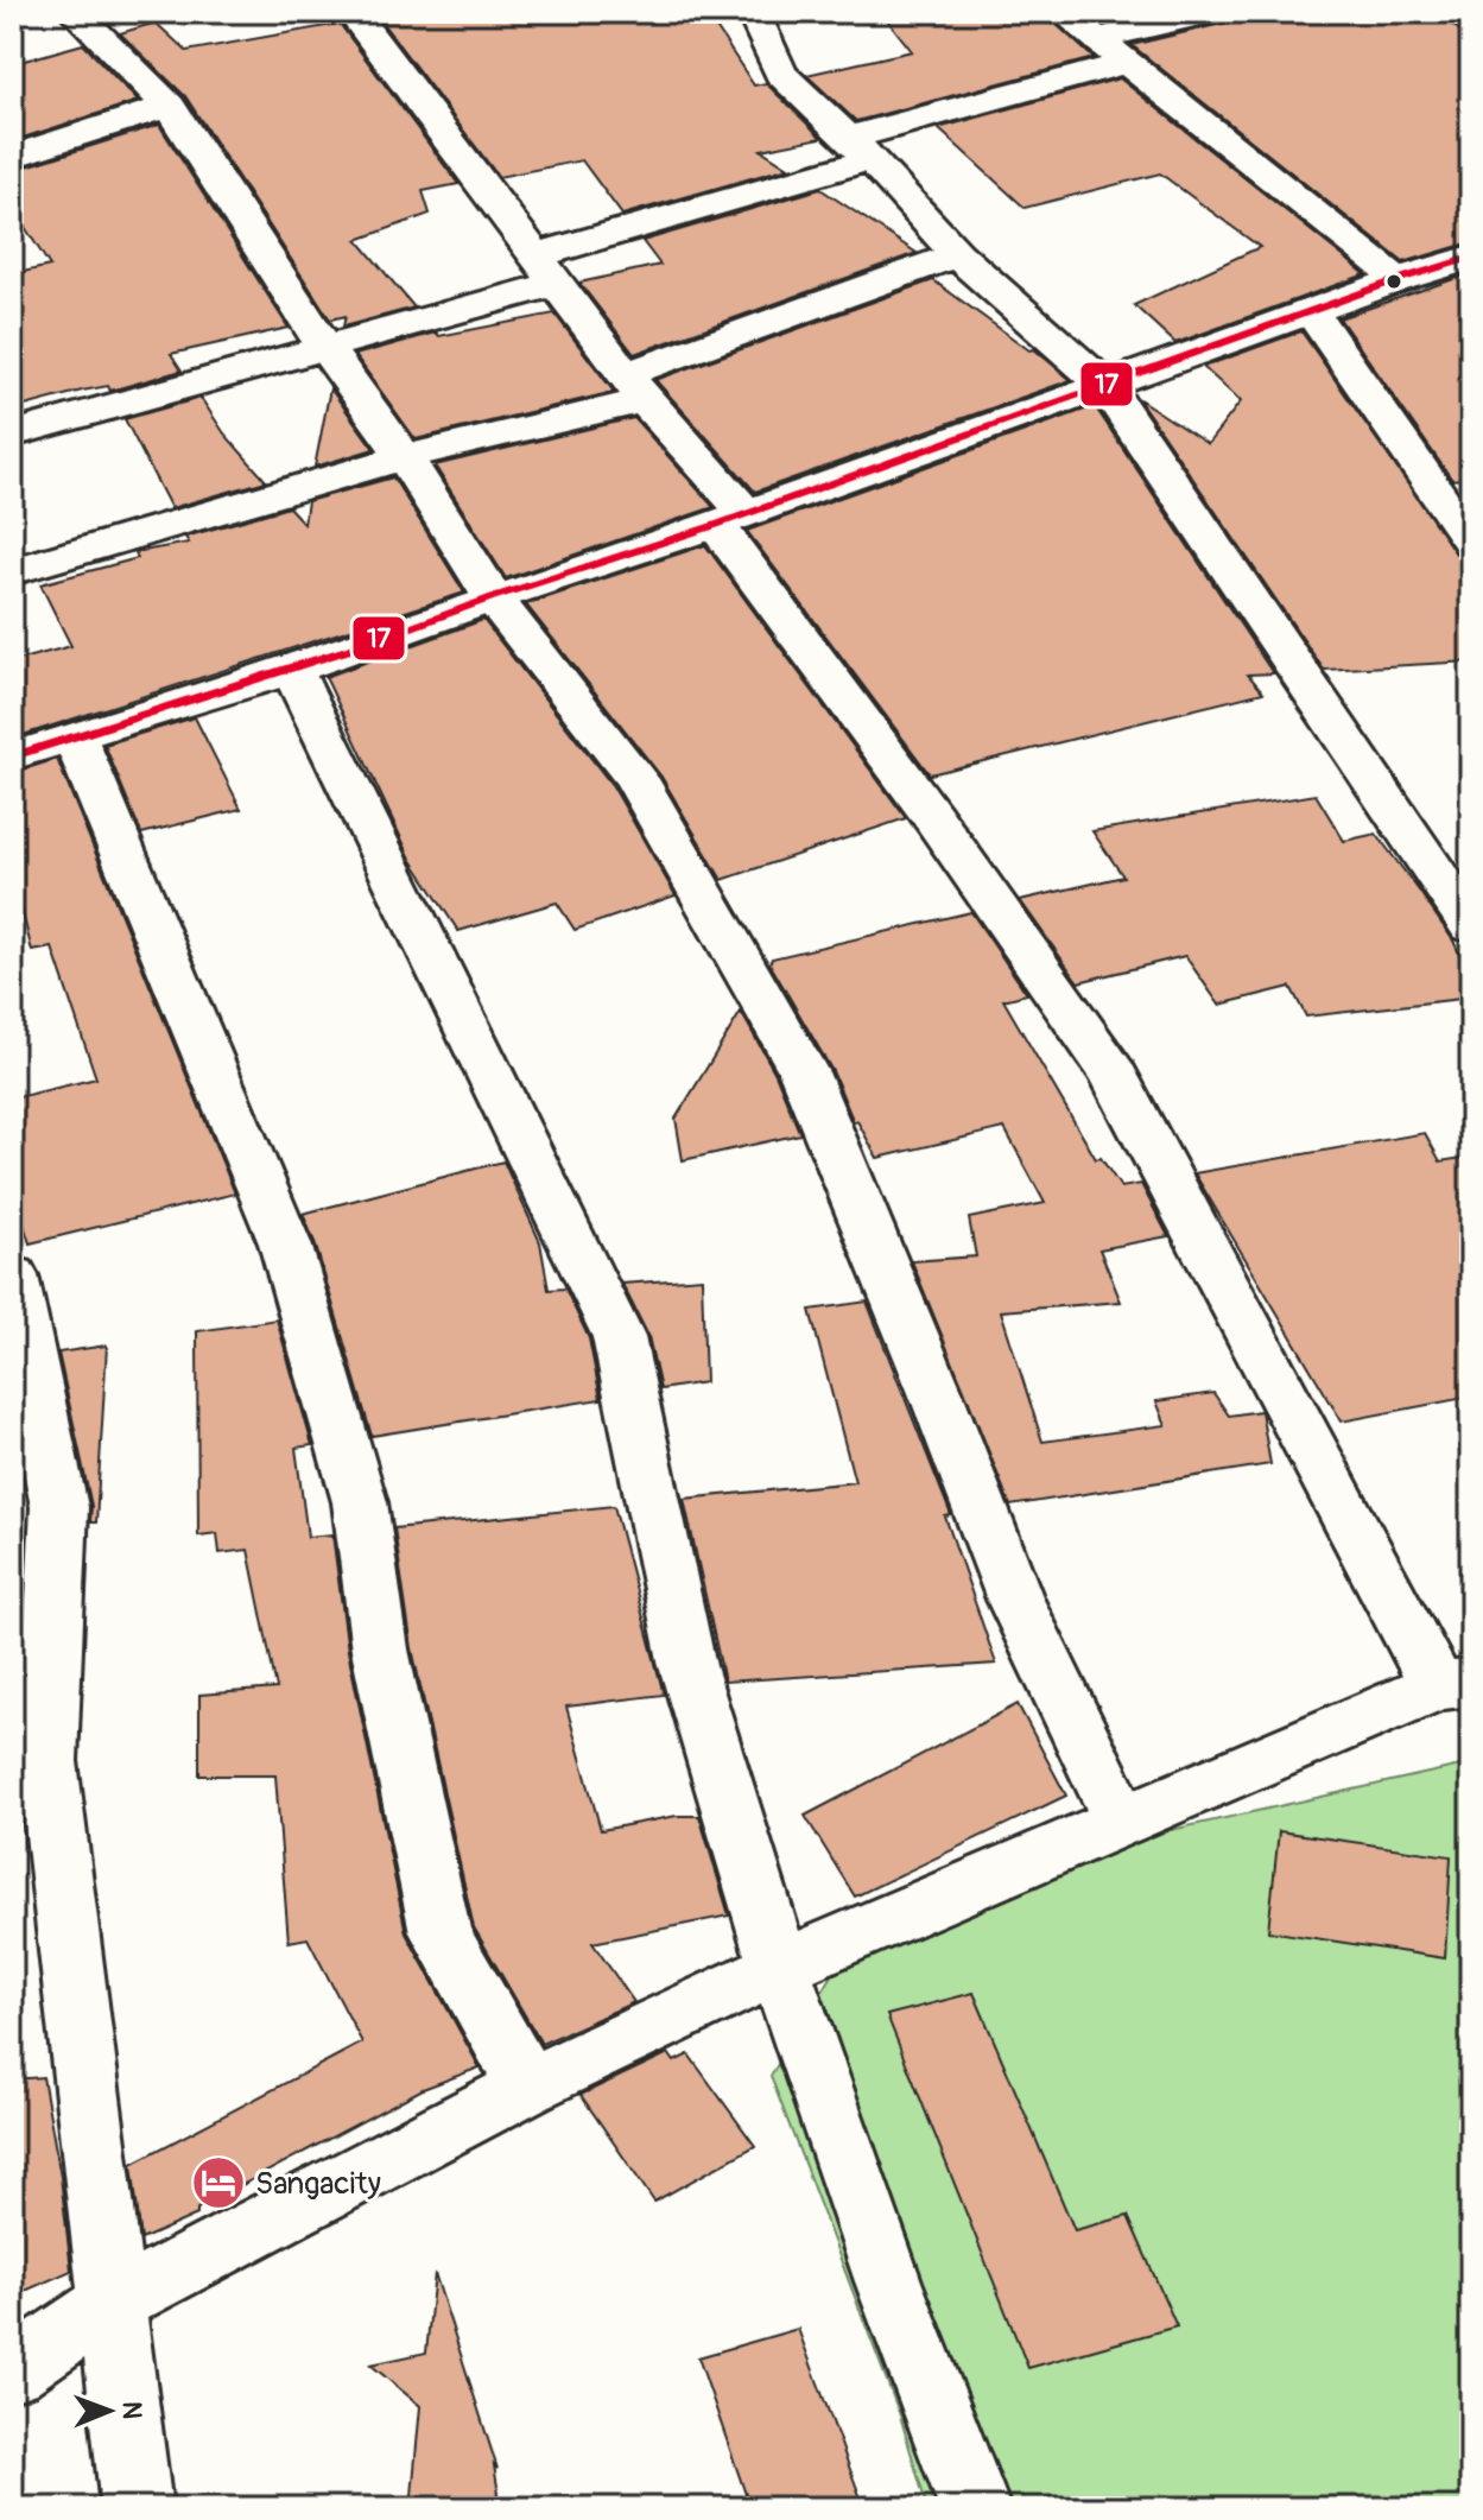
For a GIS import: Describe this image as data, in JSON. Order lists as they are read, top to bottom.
{
  "places": {
    "hotel": ["Sangacity"]
  },
  "lines": ["transit line 17"],
  "north": "right"
}
